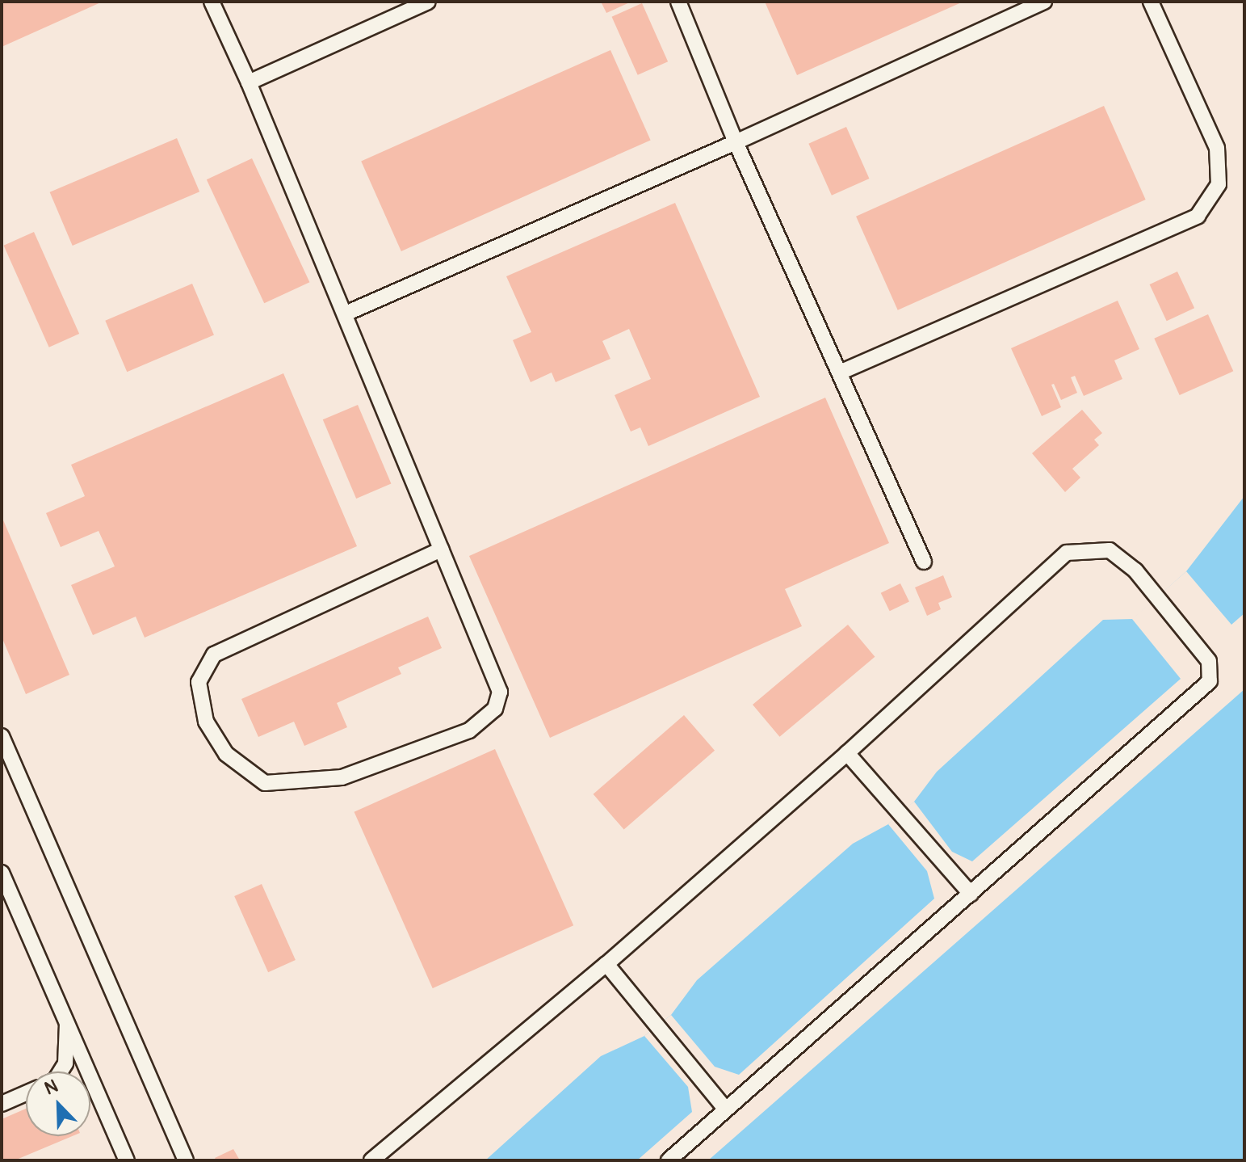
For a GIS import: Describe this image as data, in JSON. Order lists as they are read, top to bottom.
{
  "north": "top left"
}
